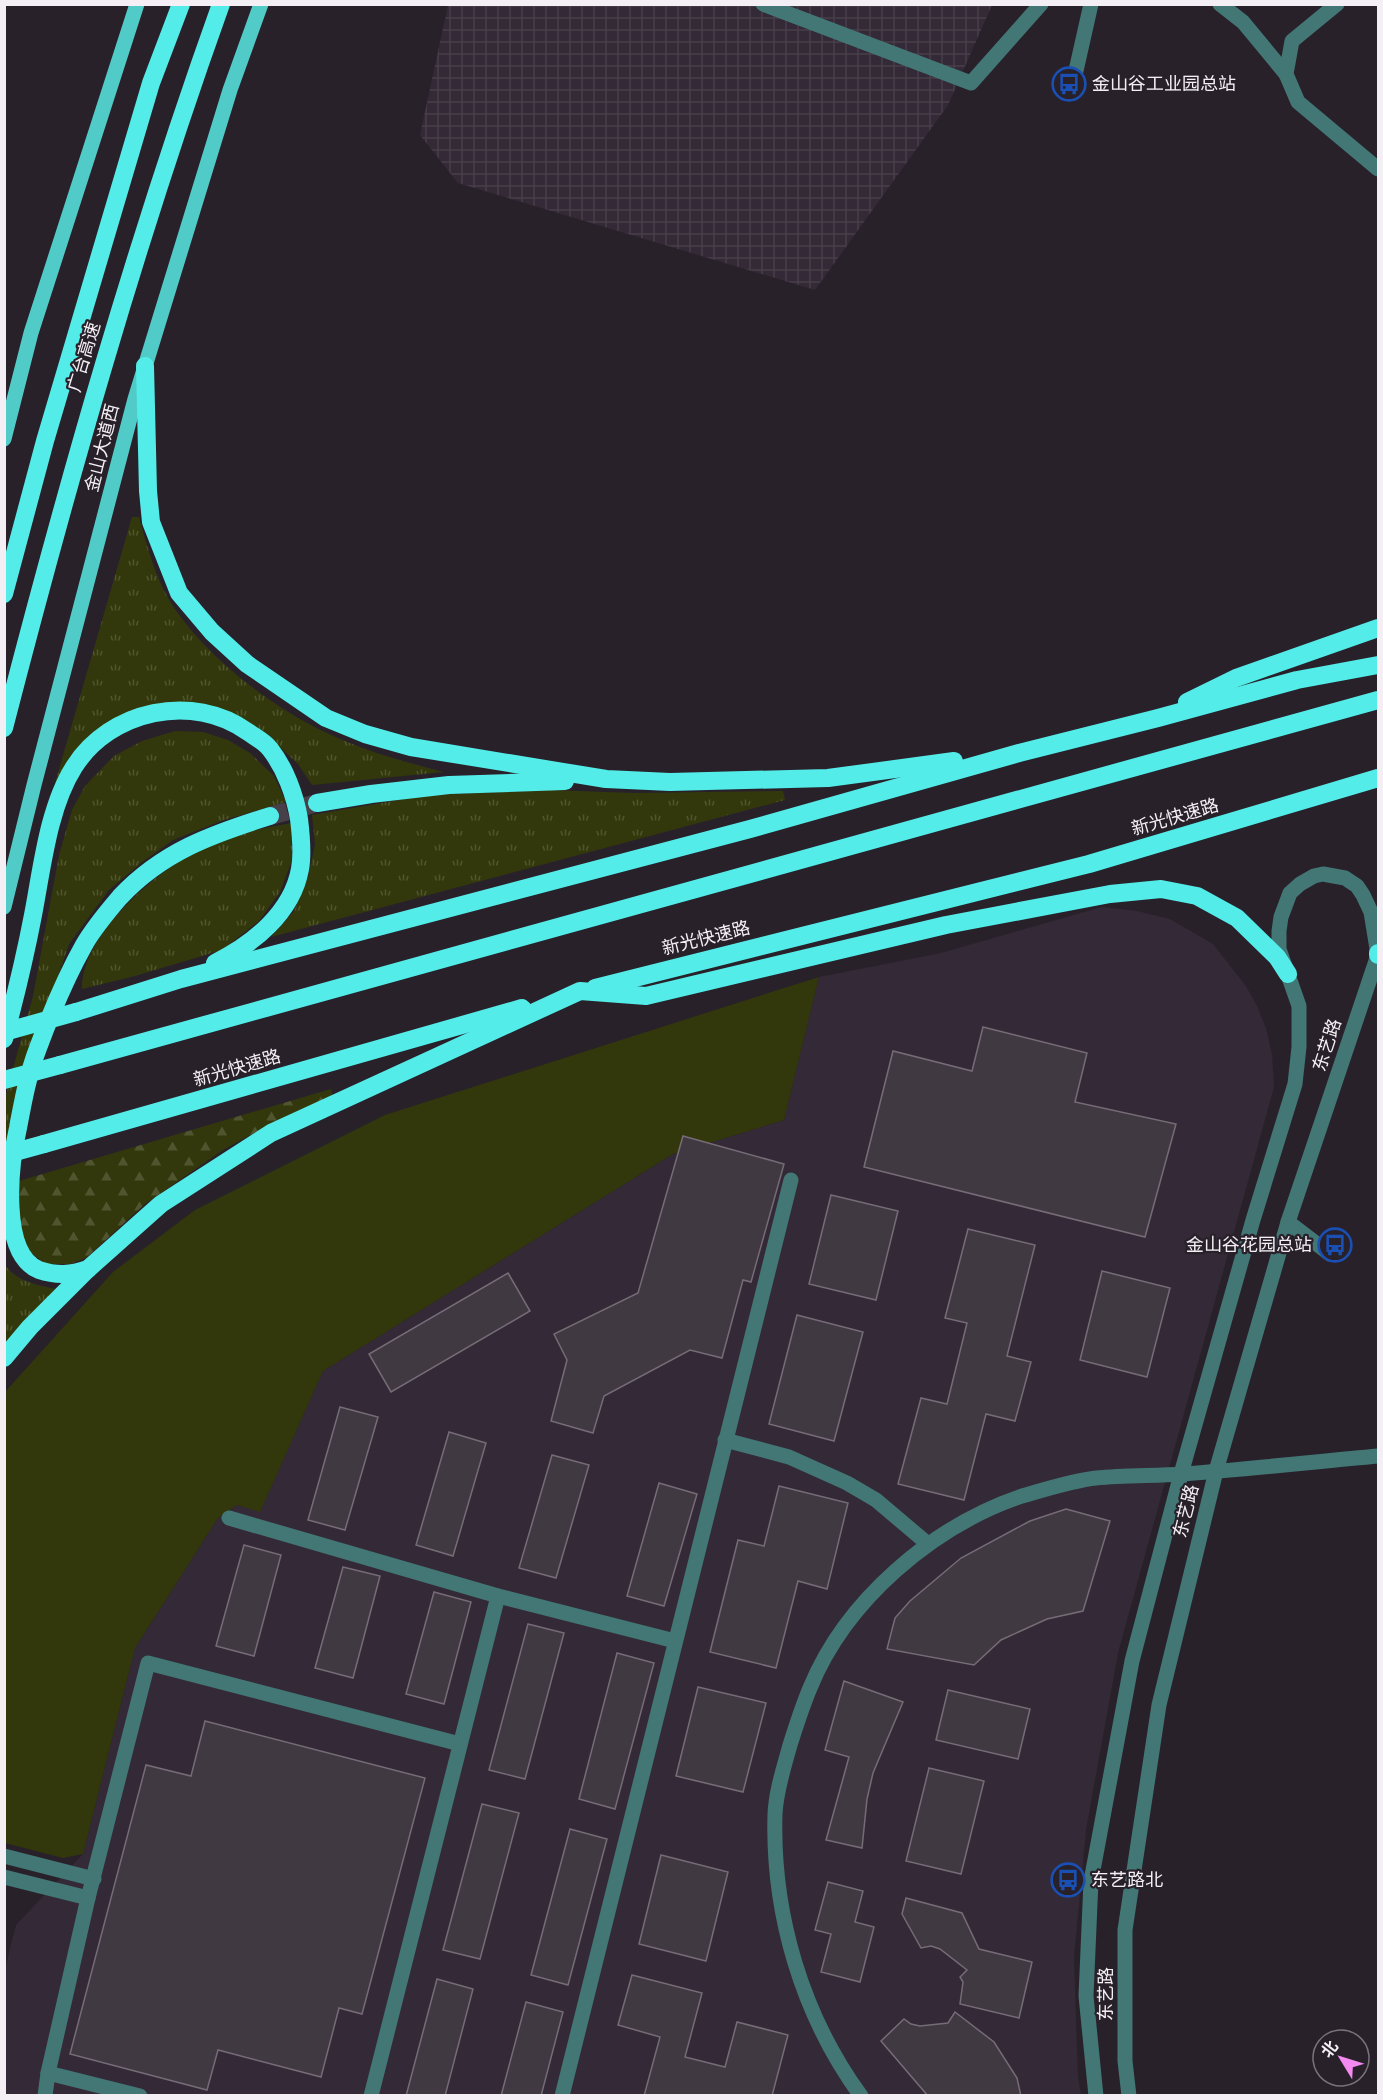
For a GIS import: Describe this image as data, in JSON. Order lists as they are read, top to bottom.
{
  "streets": {
    "highway": ["广台高速", "新光快速路"],
    "main road": ["金山大道西"],
    "street": ["东艺路"]
  },
  "places": {
    "bus stop": ["金山谷工业园总站", "金山谷花园总站", "东艺路北"]
  },
  "north": "top left"
}
